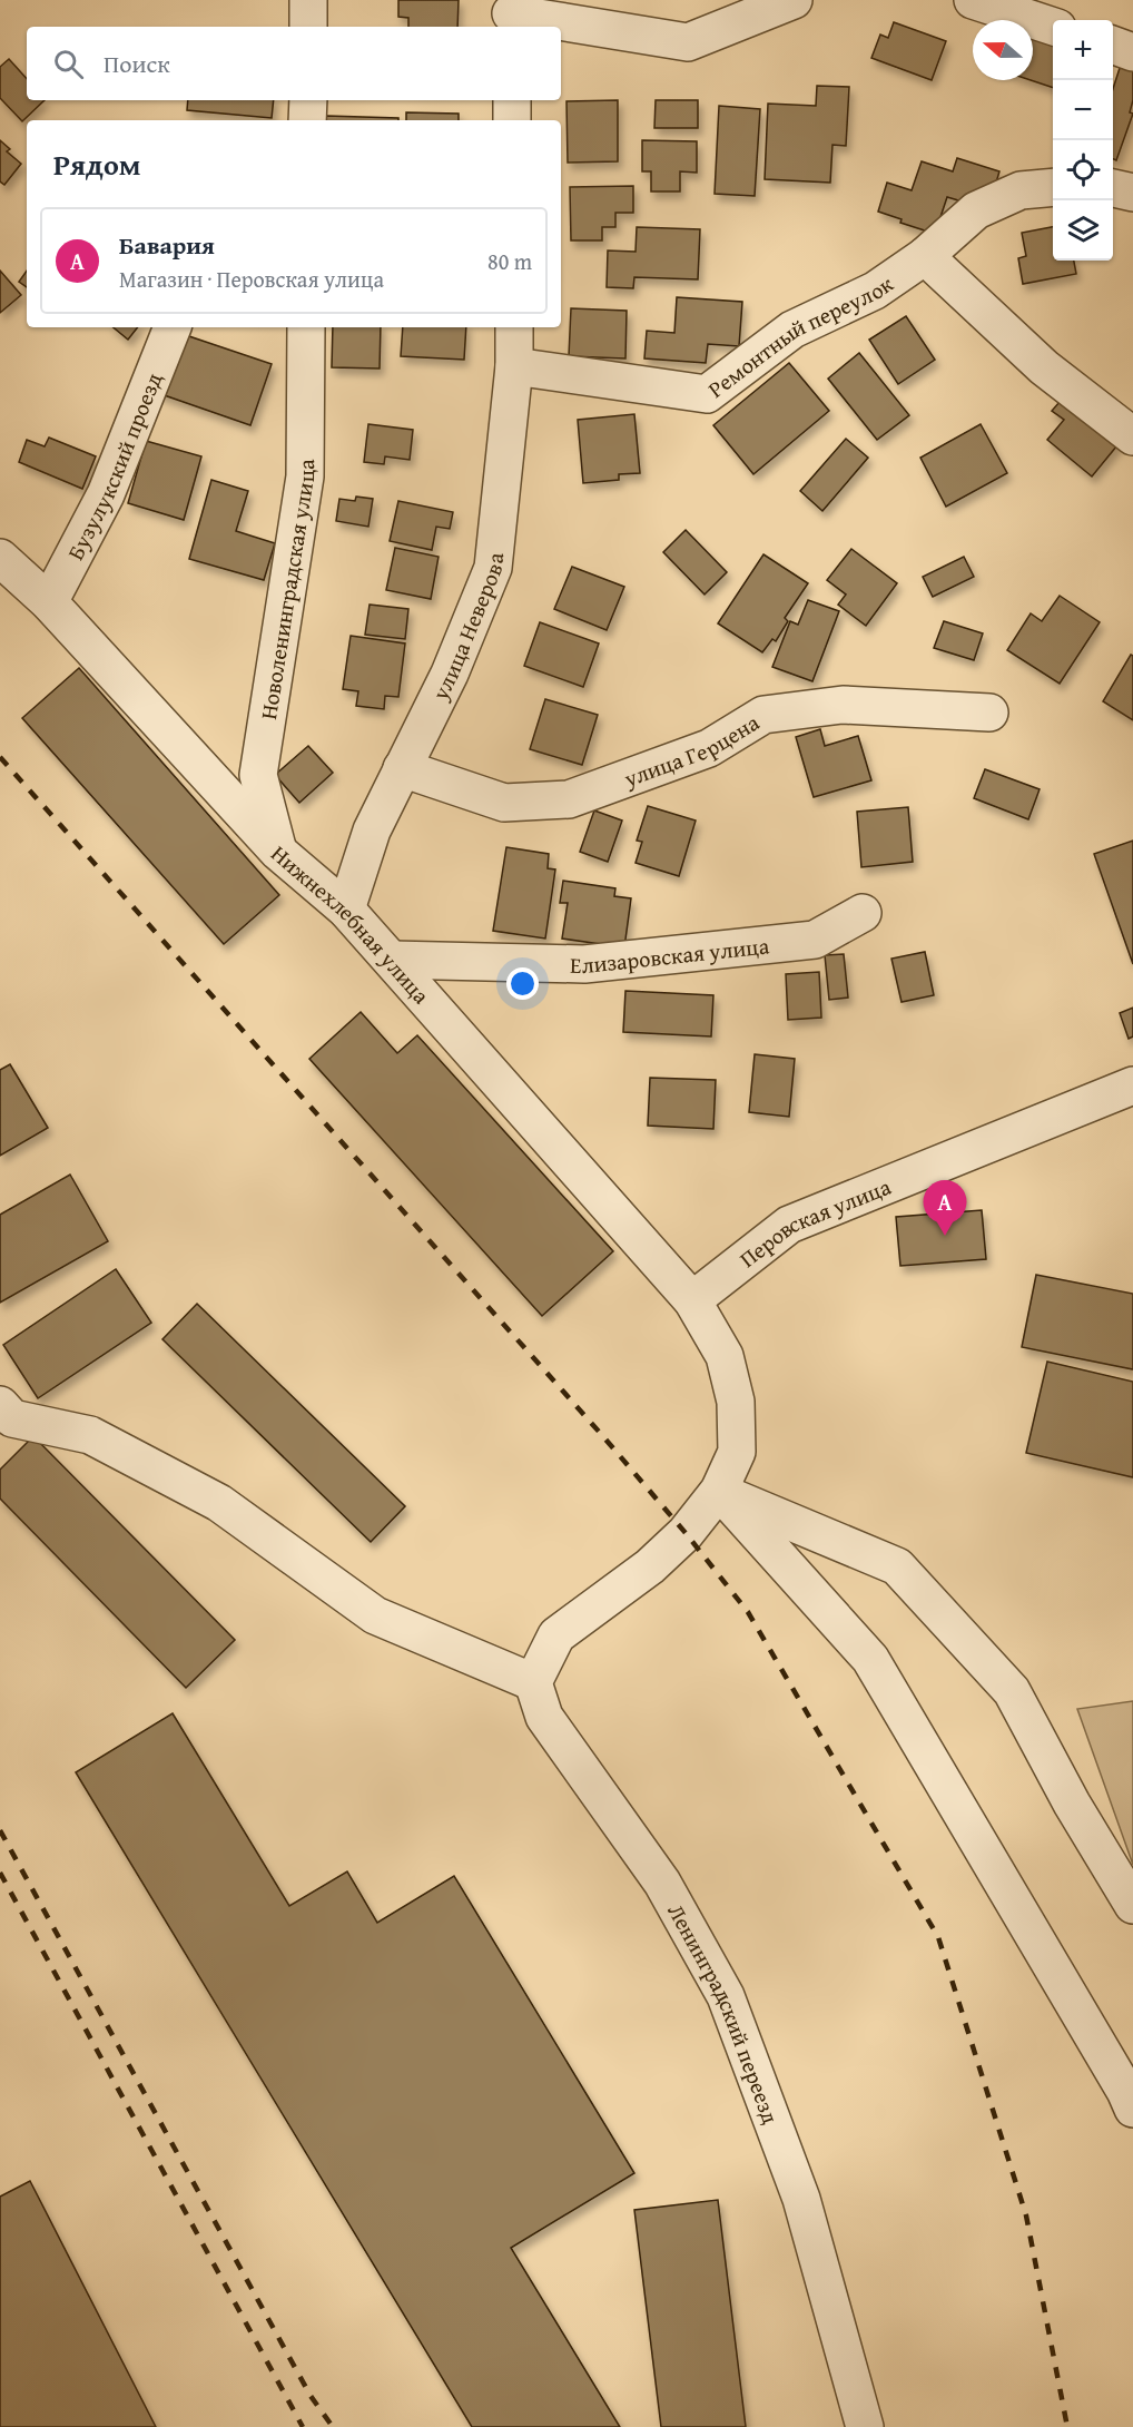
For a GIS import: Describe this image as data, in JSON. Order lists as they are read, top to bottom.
{
  "streets": {
    "street": [
      "Ремонтный переулок",
      "Бузулукский проезд",
      "Новоленинградская улица",
      "улица Неверова",
      "улица Герцена",
      "Нижнехлебная улица",
      "Елизаровская улица",
      "Перовская улица",
      "Ленинградский переезд"
    ]
  },
  "crossings": [
    ["Ремонтный переулок", "улица Неверова"],
    ["Бузулукский проезд", "Нижнехлебная улица"],
    ["Новоленинградская улица", "Нижнехлебная улица"],
    ["улица Неверова", "улица Герцена"],
    ["улица Неверова", "Нижнехлебная улица"],
    ["Нижнехлебная улица", "Елизаровская улица"],
    ["Нижнехлебная улица", "Перовская улица"],
    ["Нижнехлебная улица", "Ленинградский переезд"]
  ],
  "north": "left",
  "page": {
    "map_buttons": ["+", "−"],
    "search": "Поиск",
    "heading": "Рядом",
    "list": [
      {
        "mark": "A",
        "name": "Бавария",
        "note": "Магазин · Перовская улица",
        "value": "80 m"
      }
    ],
    "pins": "A"
  }
}
